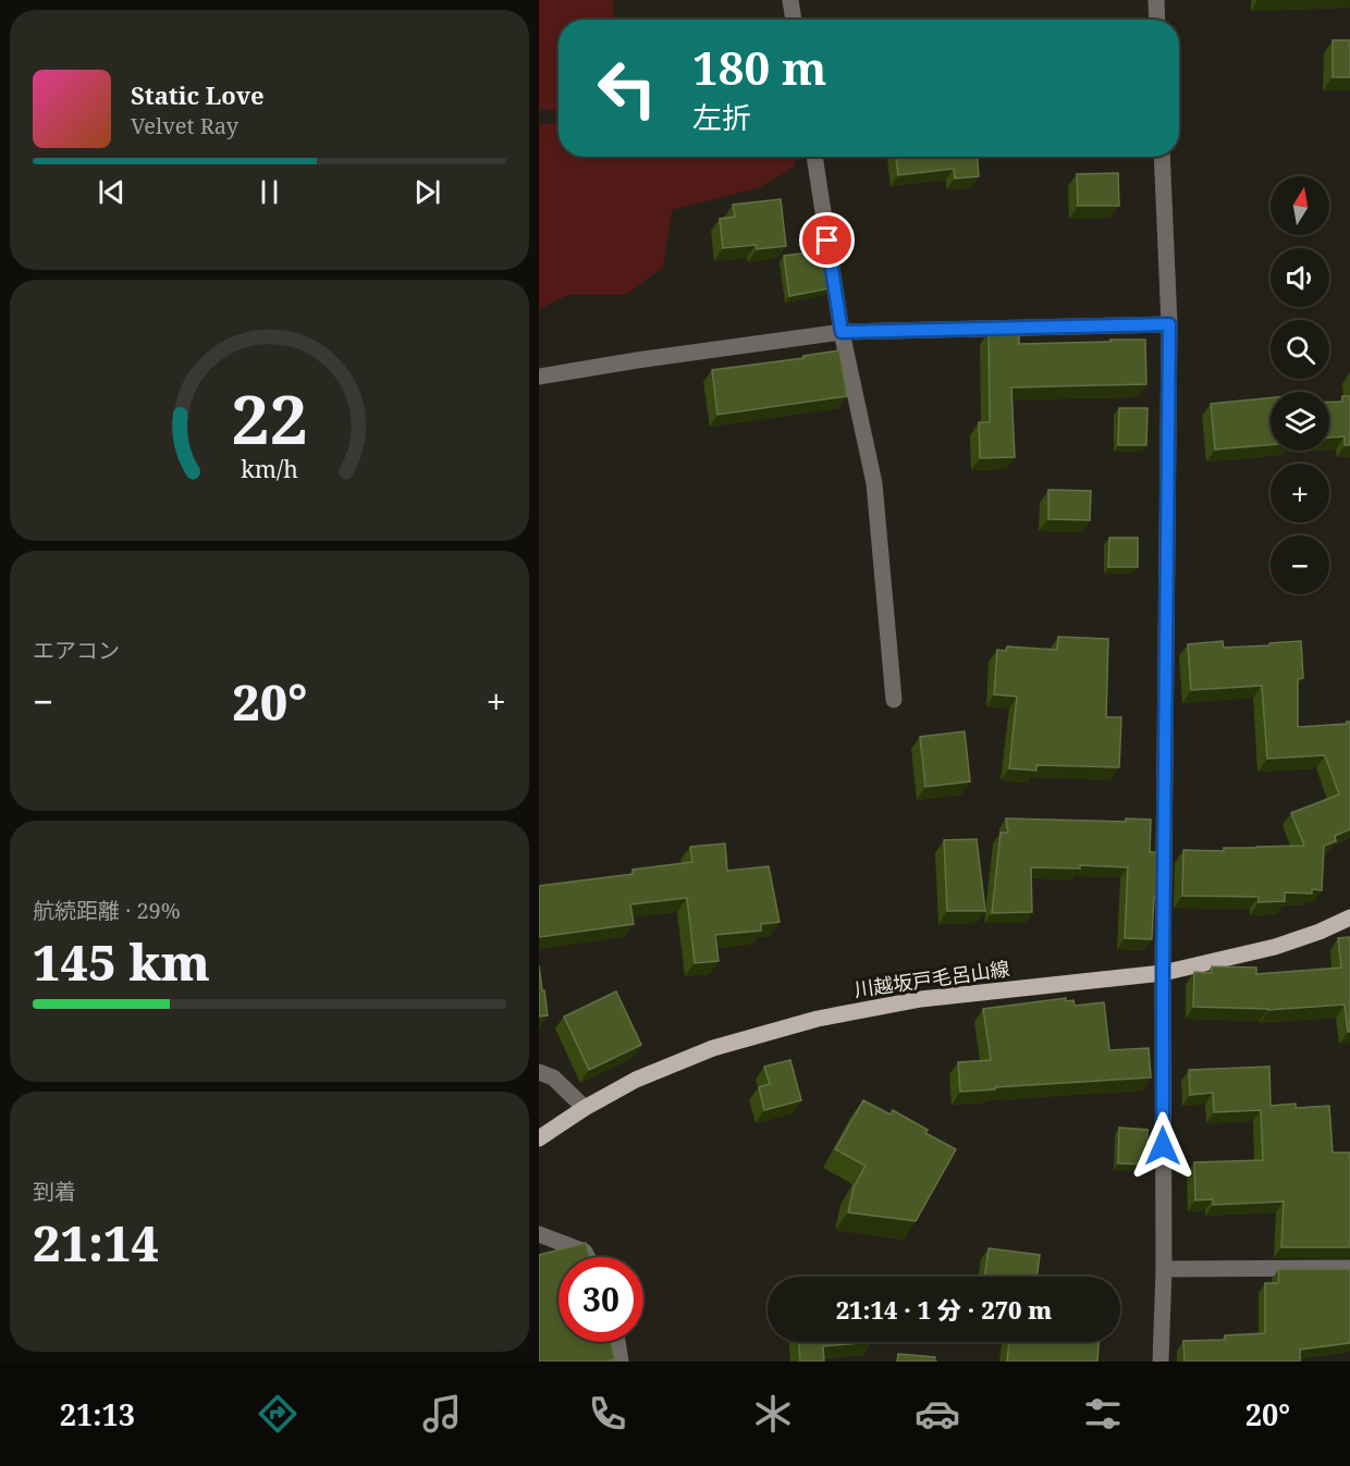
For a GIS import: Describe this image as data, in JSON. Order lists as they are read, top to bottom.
{
  "streets": {
    "main road": ["川越坂戸毛呂山線"]
  },
  "north": "top",
  "page": {
    "turn": ["180 m", "左折"],
    "song": ["Static Love", "Velvet Ray"],
    "map_buttons": ["+", "−"],
    "tile": [
      "エアコン",
      ["航続距離 · 29%", "145 km"],
      ["到着", "21:14"]
    ],
    "heat": ["−", "20°", "+"],
    "limit": "30",
    "trip": "21:14 · 1 分 · 270 m",
    "tabs": ["21:13", "20°"],
    "gauge": ["22", "km/h"]
  }
}
